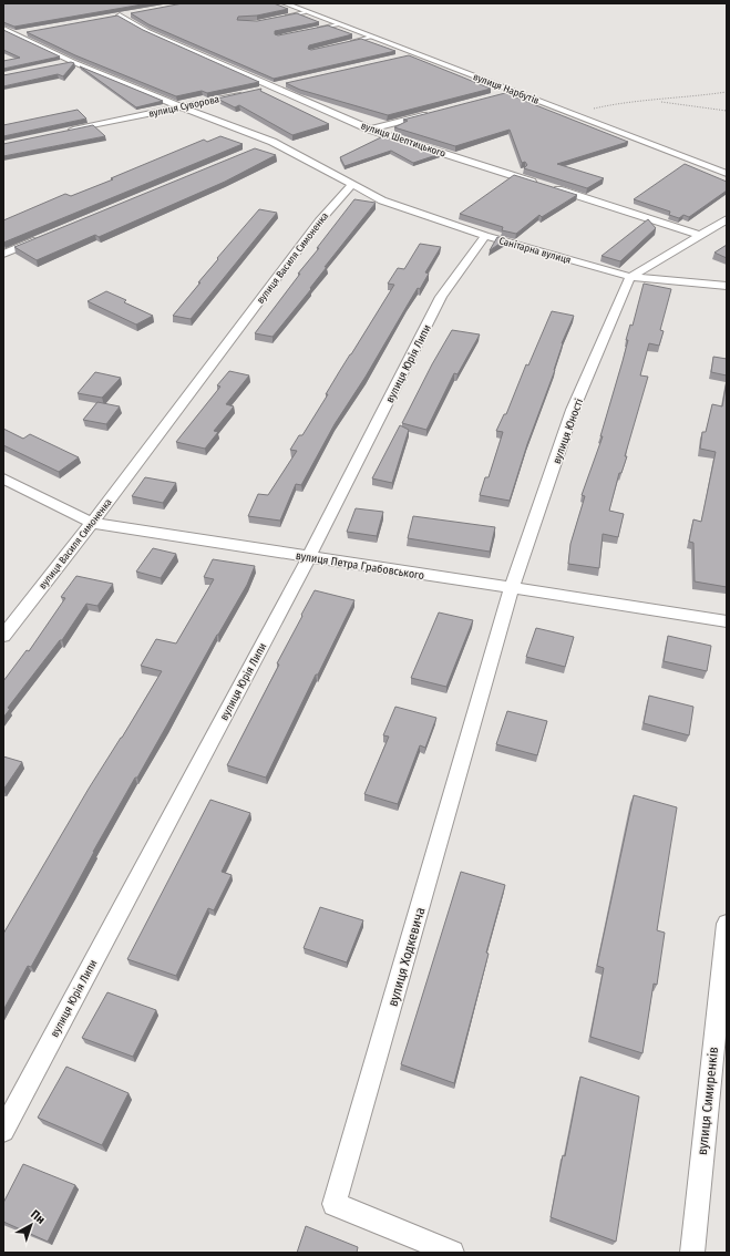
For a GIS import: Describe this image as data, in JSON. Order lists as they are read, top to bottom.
{
  "streets": {
    "street": [
      "вулиця Нарбутів",
      "вулиця Суворова",
      "вулиця Шептицького",
      "Санітарна вулиця",
      "вулиця Василя Симоненка",
      "вулиця Юрія Липи",
      "вулиця Юності",
      "вулиця Петра Грабовського",
      "вулиця Ходкевича",
      "вулиця Симиренків"
    ]
  },
  "crossings": [
    ["вулиця Суворова", "вулиця Шептицького"],
    ["Санітарна вулиця", "вулиця Василя Симоненка"],
    ["Санітарна вулиця", "вулиця Юрія Липи"],
    ["Санітарна вулиця", "вулиця Юності"],
    ["вулиця Василя Симоненка", "вулиця Петра Грабовського"],
    ["вулиця Юрія Липи", "вулиця Петра Грабовського"],
    ["вулиця Юності", "вулиця Петра Грабовського"],
    ["вулиця Юності", "вулиця Ходкевича"],
    ["вулиця Петра Грабовського", "вулиця Ходкевича"]
  ],
  "north": "top right"
}
